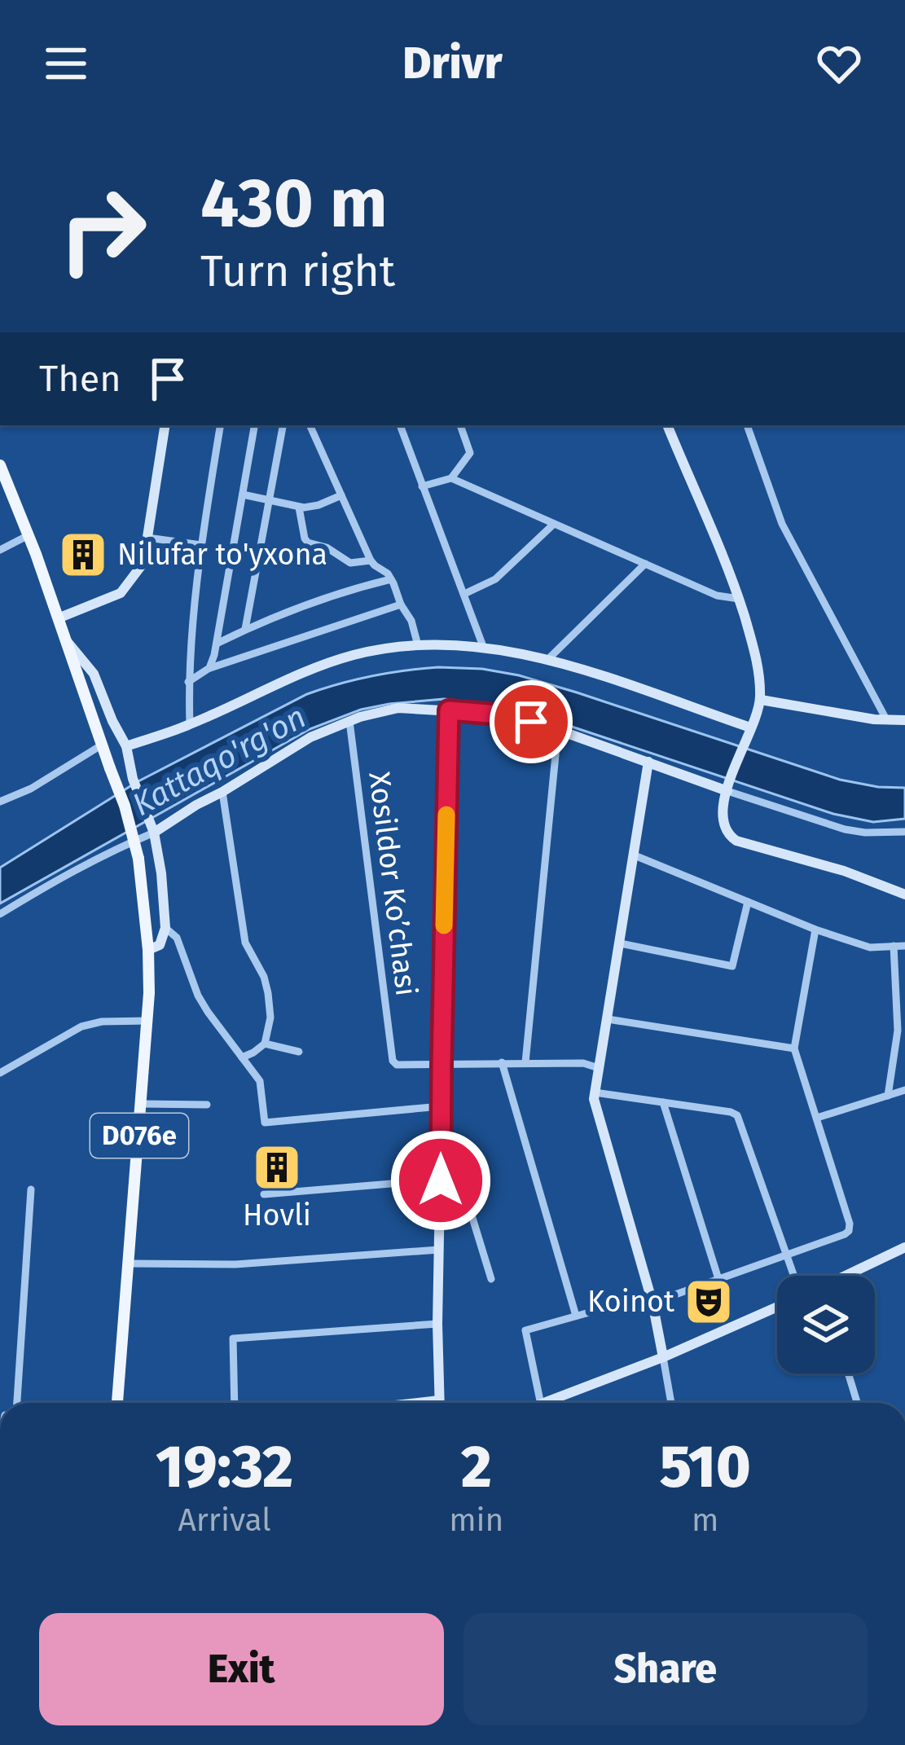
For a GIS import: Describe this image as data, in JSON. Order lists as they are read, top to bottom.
{
  "streets": {
    "main road": ["D076e"],
    "street": ["Xosildor Ko’chasi"]
  },
  "water": ["Kattaqo'rg'on"],
  "places": {
    "building": ["Nilufar to'yxona", "Hovli"],
    "theatre": ["Koinot"]
  },
  "page": {
    "header": "Drivr",
    "turn": ["430 m", "Turn right"],
    "then": "Then",
    "eta": [
      "19:32",
      "Arrival",
      "2",
      "min",
      "510",
      "m"
    ],
    "buttons": ["Exit", "Share"]
  }
}
